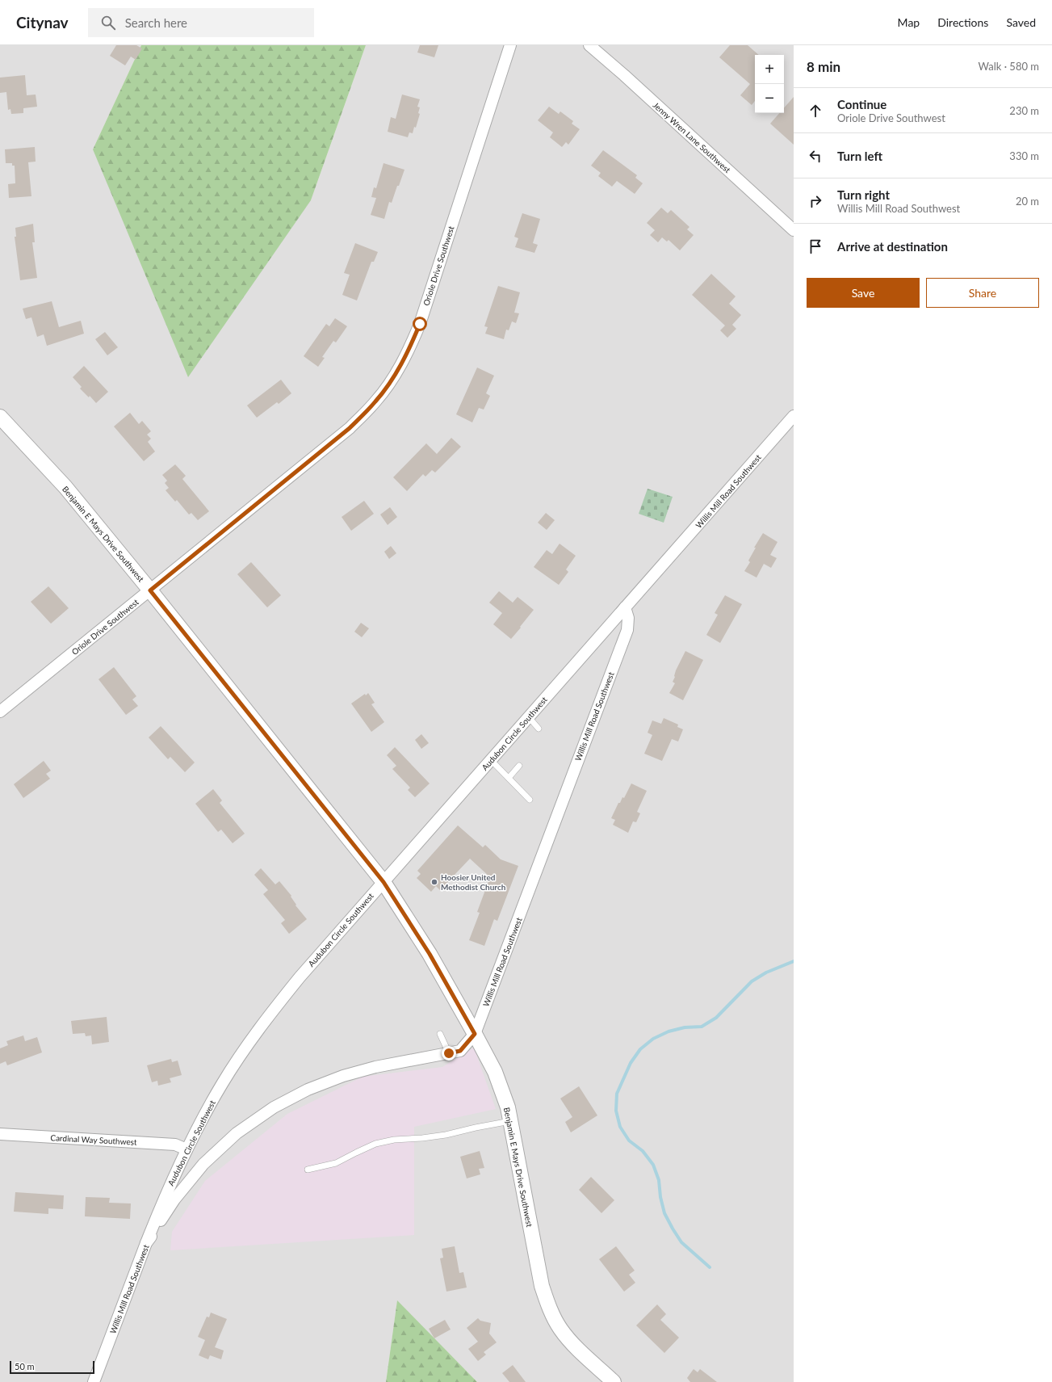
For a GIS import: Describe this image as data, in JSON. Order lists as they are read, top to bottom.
{
  "streets": {
    "street": [
      "Jenny Wren Lane Southwest",
      "Oriole Drive Southwest",
      "Willis Mill Road Southwest",
      "Benjamin E Mays Drive Southwest",
      "Audubon Circle Southwest",
      "Cardinal Way Southwest"
    ]
  },
  "crossings": [
    ["Oriole Drive Southwest", "Benjamin E Mays Drive Southwest"],
    ["Willis Mill Road Southwest", "Benjamin E Mays Drive Southwest"],
    ["Willis Mill Road Southwest", "Audubon Circle Southwest"],
    ["Benjamin E Mays Drive Southwest", "Audubon Circle Southwest"],
    ["Audubon Circle Southwest", "Cardinal Way Southwest"]
  ],
  "places": ["Hoosier United Methodist Church"],
  "scale_bar": "50 m",
  "page": {
    "header": "Citynav",
    "search": "Search here",
    "nav": ["Map", "Directions", "Saved"],
    "heading": ["8 min", "Walk · 580 m"],
    "map_buttons": ["+", "−"],
    "list": [
      ["Continue", "Oriole Drive Southwest", "230 m"],
      ["Turn left", "330 m"],
      ["Turn right", "Willis Mill Road Southwest", "20 m"],
      "Arrive at destination"
    ],
    "buttons": ["Save", "Share"],
    "scale": "50 m"
  }
}
